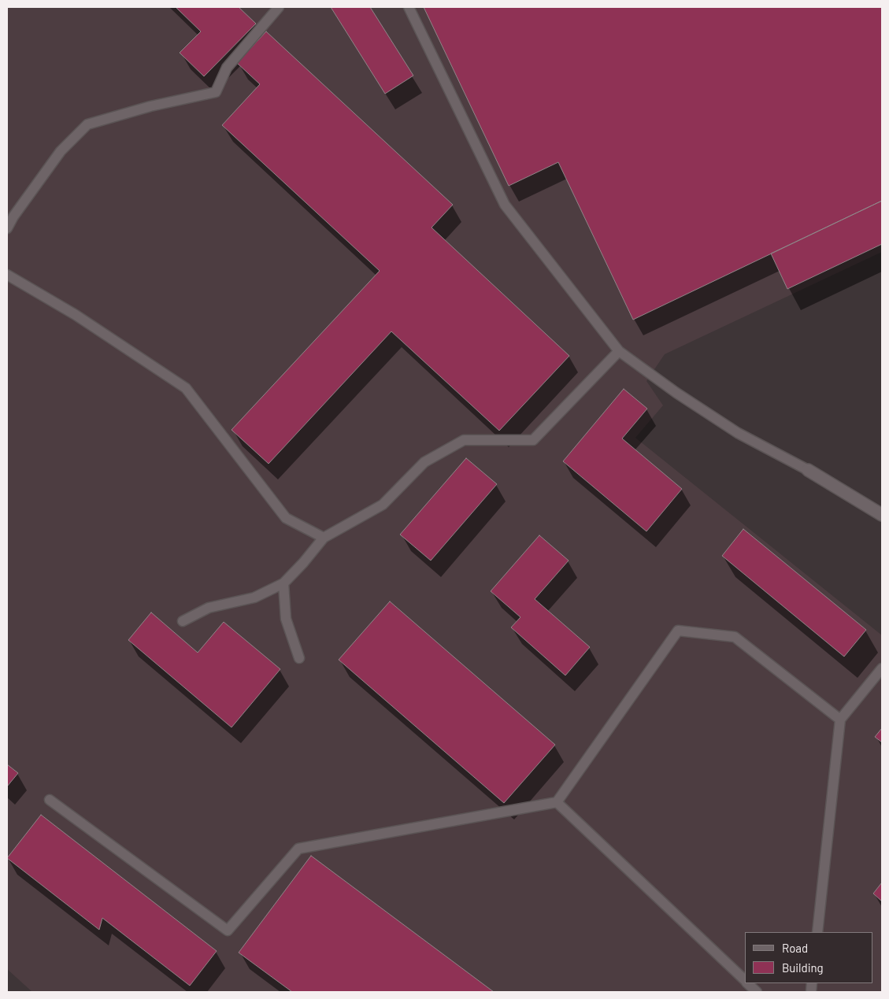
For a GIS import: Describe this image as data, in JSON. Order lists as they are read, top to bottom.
{
  "legend": ["Road", "Building"]
}
